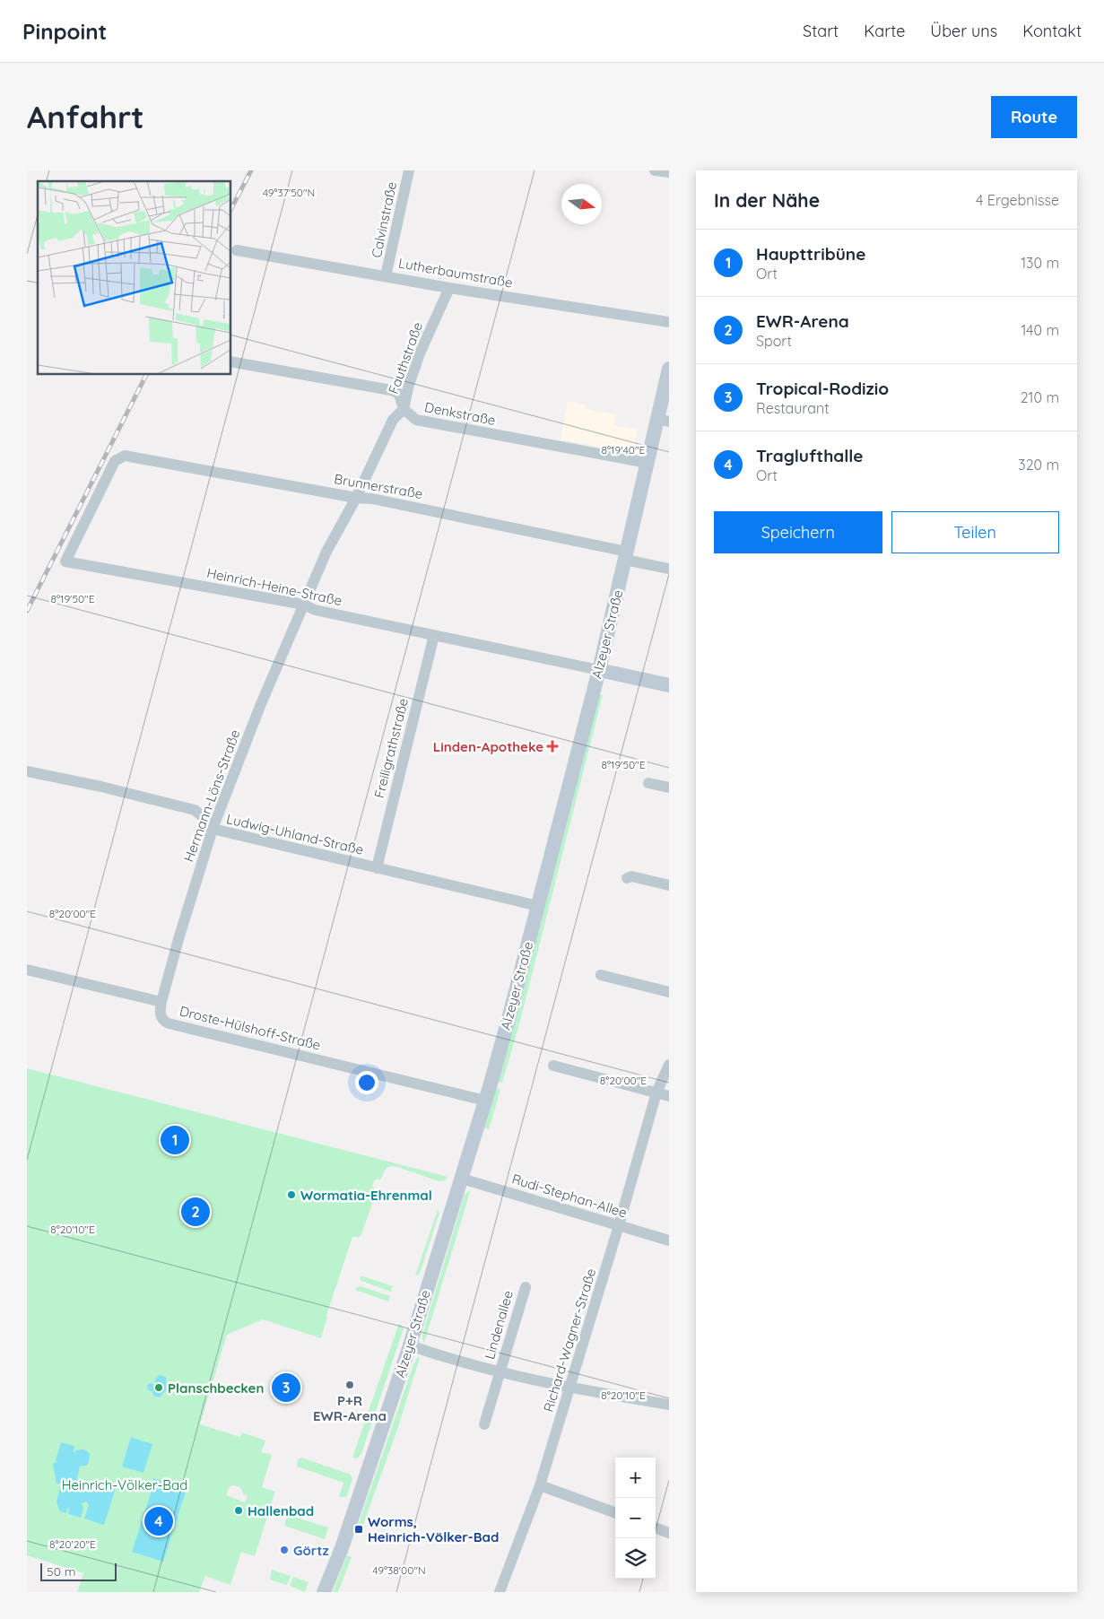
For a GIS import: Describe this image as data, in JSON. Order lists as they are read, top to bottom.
{
  "streets": {
    "street": [
      "Calvinstraße",
      "Lutherbaumstraße",
      "Fauthstraße",
      "Denkstraße",
      "Brunnerstraße",
      "Heinrich-Heine-Straße",
      "Alzeyer Straße",
      "Freiligrathstraße",
      "Hermann-Löns-Straße",
      "Ludwig-Uhland-Straße",
      "Droste-Hülshoff-Straße",
      "Rudi-Stephan-Allee",
      "Lindenallee",
      "Richard-Wagner-Straße"
    ]
  },
  "crossings": [
    ["Calvinstraße", "Lutherbaumstraße"],
    ["Lutherbaumstraße", "Fauthstraße"],
    ["Fauthstraße", "Denkstraße"],
    ["Fauthstraße", "Brunnerstraße"],
    ["Fauthstraße", "Heinrich-Heine-Straße"],
    ["Fauthstraße", "Hermann-Löns-Straße"],
    ["Denkstraße", "Alzeyer Straße"],
    ["Brunnerstraße", "Heinrich-Heine-Straße"],
    ["Brunnerstraße", "Alzeyer Straße"],
    ["Heinrich-Heine-Straße", "Alzeyer Straße"],
    ["Heinrich-Heine-Straße", "Freiligrathstraße"],
    ["Heinrich-Heine-Straße", "Hermann-Löns-Straße"],
    ["Alzeyer Straße", "Ludwig-Uhland-Straße"],
    ["Alzeyer Straße", "Droste-Hülshoff-Straße"],
    ["Alzeyer Straße", "Rudi-Stephan-Allee"],
    ["Alzeyer Straße", "Lindenallee"],
    ["Freiligrathstraße", "Ludwig-Uhland-Straße"],
    ["Hermann-Löns-Straße", "Ludwig-Uhland-Straße"],
    ["Hermann-Löns-Straße", "Droste-Hülshoff-Straße"],
    ["Rudi-Stephan-Allee", "Richard-Wagner-Straße"],
    ["Lindenallee", "Richard-Wagner-Straße"]
  ],
  "parks": ["Heinrich-Völker-Bad"],
  "places": {
    "health": ["Linden-Apotheke"],
    "other": [
      "Wormatia-Ehrenmal",
      "P+R EWR-Arena",
      "Planschbecken",
      "Hallenbad",
      "Görtz"
    ],
    "transit": ["Worms, Heinrich-Völker-Bad"]
  },
  "scale_bar": "50 m",
  "north": "right",
  "page": {
    "header": "Pinpoint",
    "nav": [
      "Start",
      "Karte",
      "Über uns",
      "Kontakt"
    ],
    "buttons": [
      "Route",
      ["Speichern", "Teilen"]
    ],
    "title": "Anfahrt",
    "heading": ["In der Nähe", "4 Ergebnisse"],
    "list": [
      {
        "mark": "1",
        "name": "Haupttribüne",
        "note": "Ort",
        "value": "130 m"
      },
      {
        "mark": "2",
        "name": "EWR-Arena",
        "note": "Sport",
        "value": "140 m"
      },
      {
        "mark": "3",
        "name": "Tropical-Rodizio",
        "note": "Restaurant",
        "value": "210 m"
      },
      {
        "mark": "4",
        "name": "Traglufthalle",
        "note": "Ort",
        "value": "320 m"
      }
    ],
    "pins": [
      "1",
      "2",
      "3",
      "4"
    ],
    "map_buttons": ["+", "−"],
    "scale": "50 m"
  },
  "coordinates": [
    "49°37'50\"N",
    "8°19'40\"E",
    "8°19'50\"E",
    "8°20'00\"E",
    "8°20'10\"E",
    "8°20'20\"E",
    "49°38'00\"N"
  ]
}
